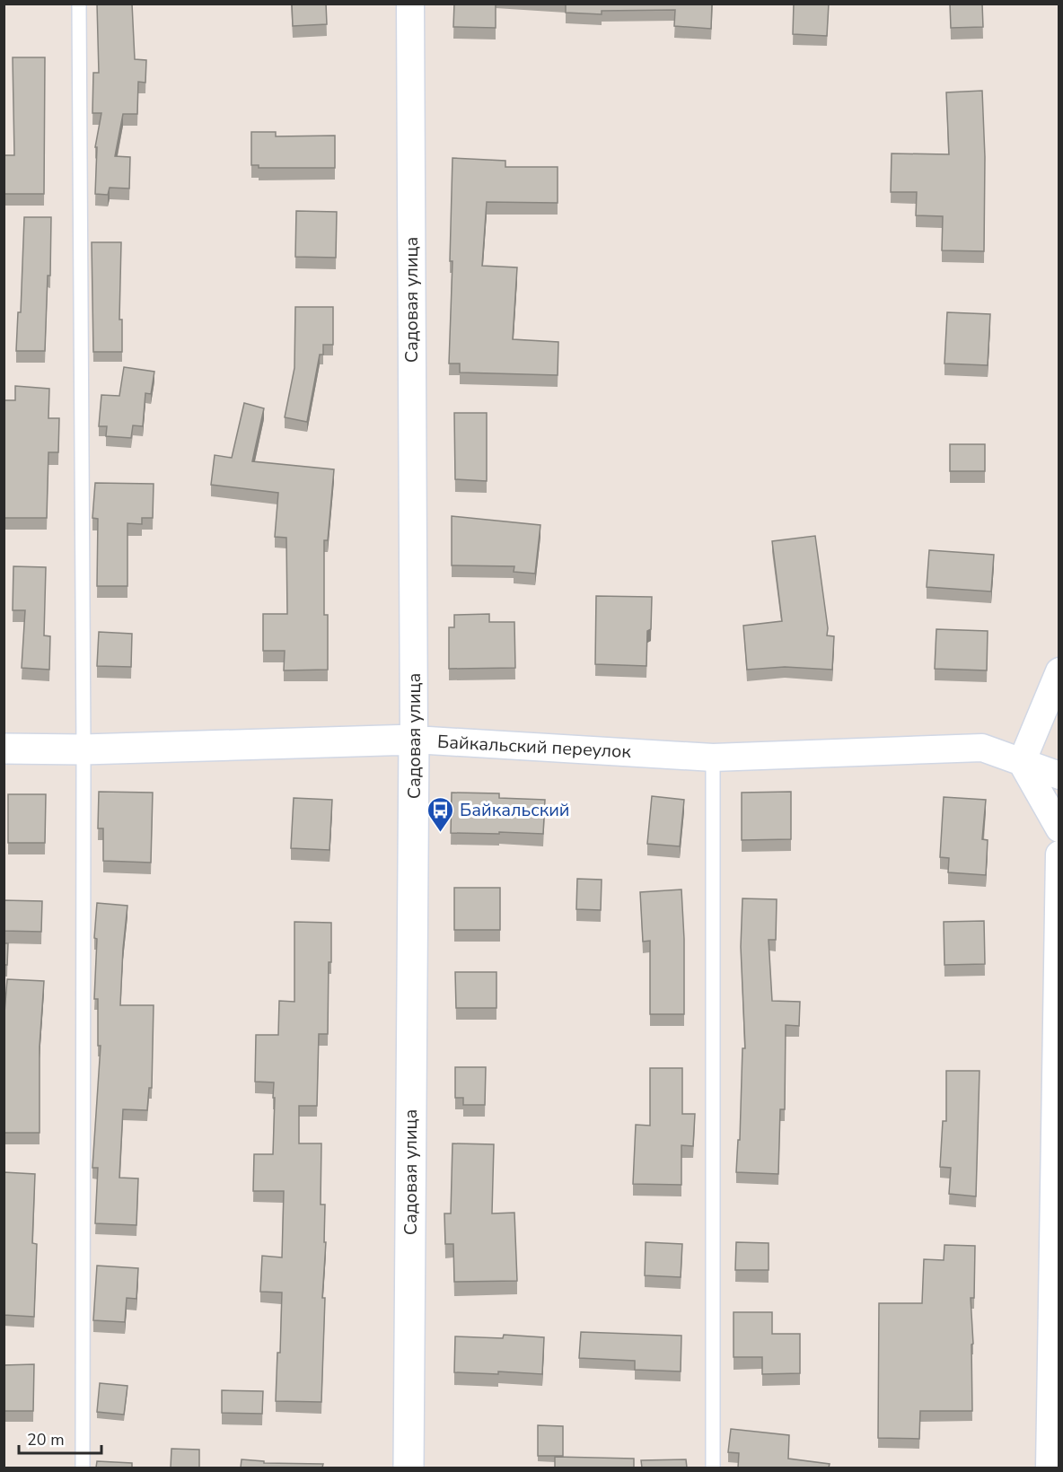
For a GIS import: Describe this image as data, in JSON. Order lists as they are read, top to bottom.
{
  "streets": {
    "main road": ["Садовая улица", "Байкальский переулок"]
  },
  "crossings": [
    ["Садовая улица", "Байкальский переулок"]
  ],
  "places": {
    "bus stop": ["Байкальский"]
  },
  "scale_bar": "20 m"
}
